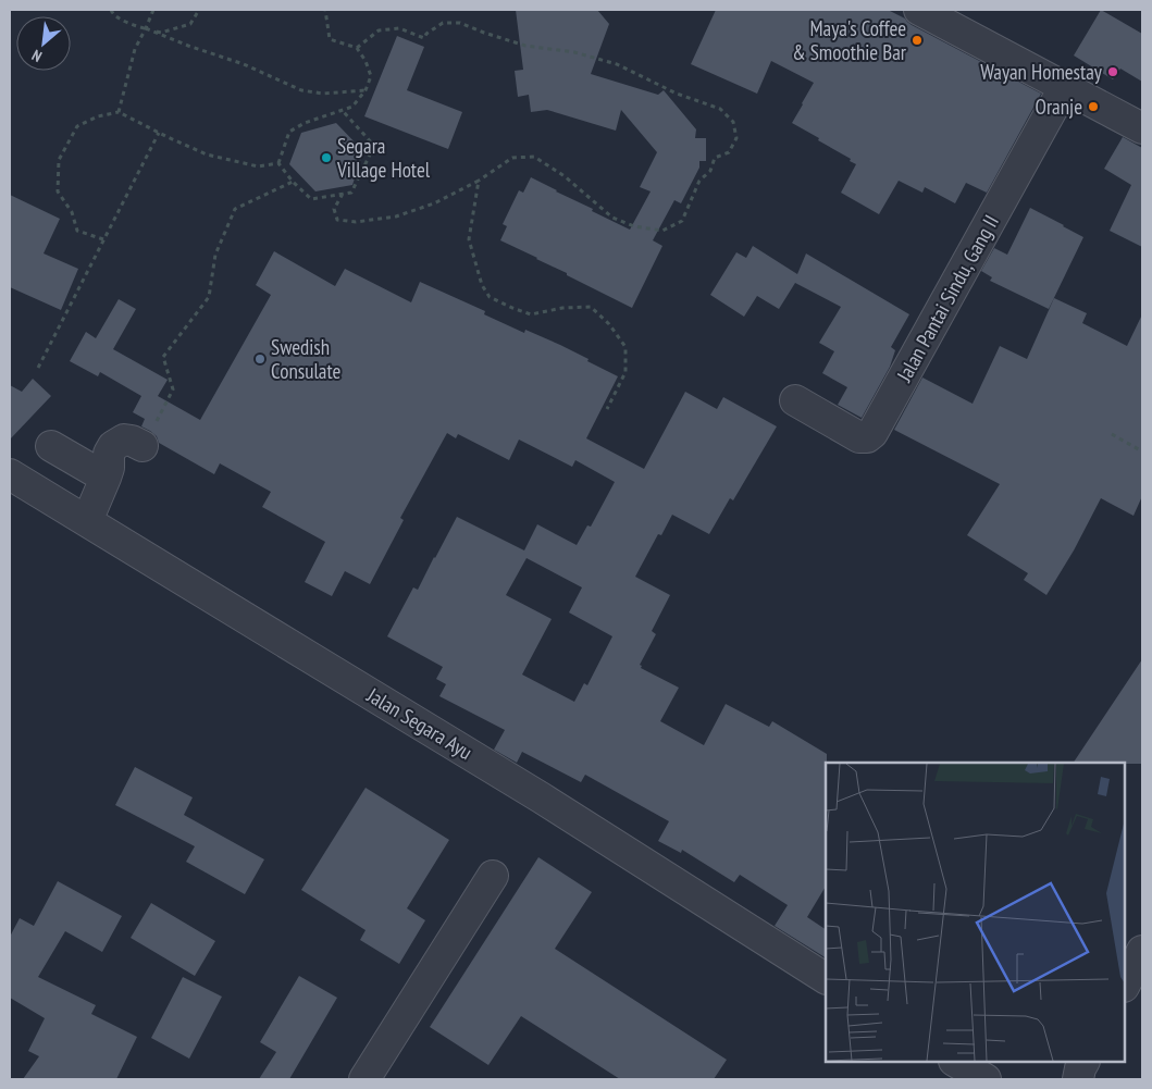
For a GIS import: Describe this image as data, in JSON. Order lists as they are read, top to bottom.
{
  "streets": {
    "street": ["Jalan Pantai Sindu, Gang II", "Jalan Segara Ayu"]
  },
  "places": [
    "Maya's Coffee & Smoothie Bar",
    "Wayan Homestay",
    "Oranje",
    "Segara Village Hotel",
    "Swedish Consulate"
  ],
  "north": "bottom left"
}
